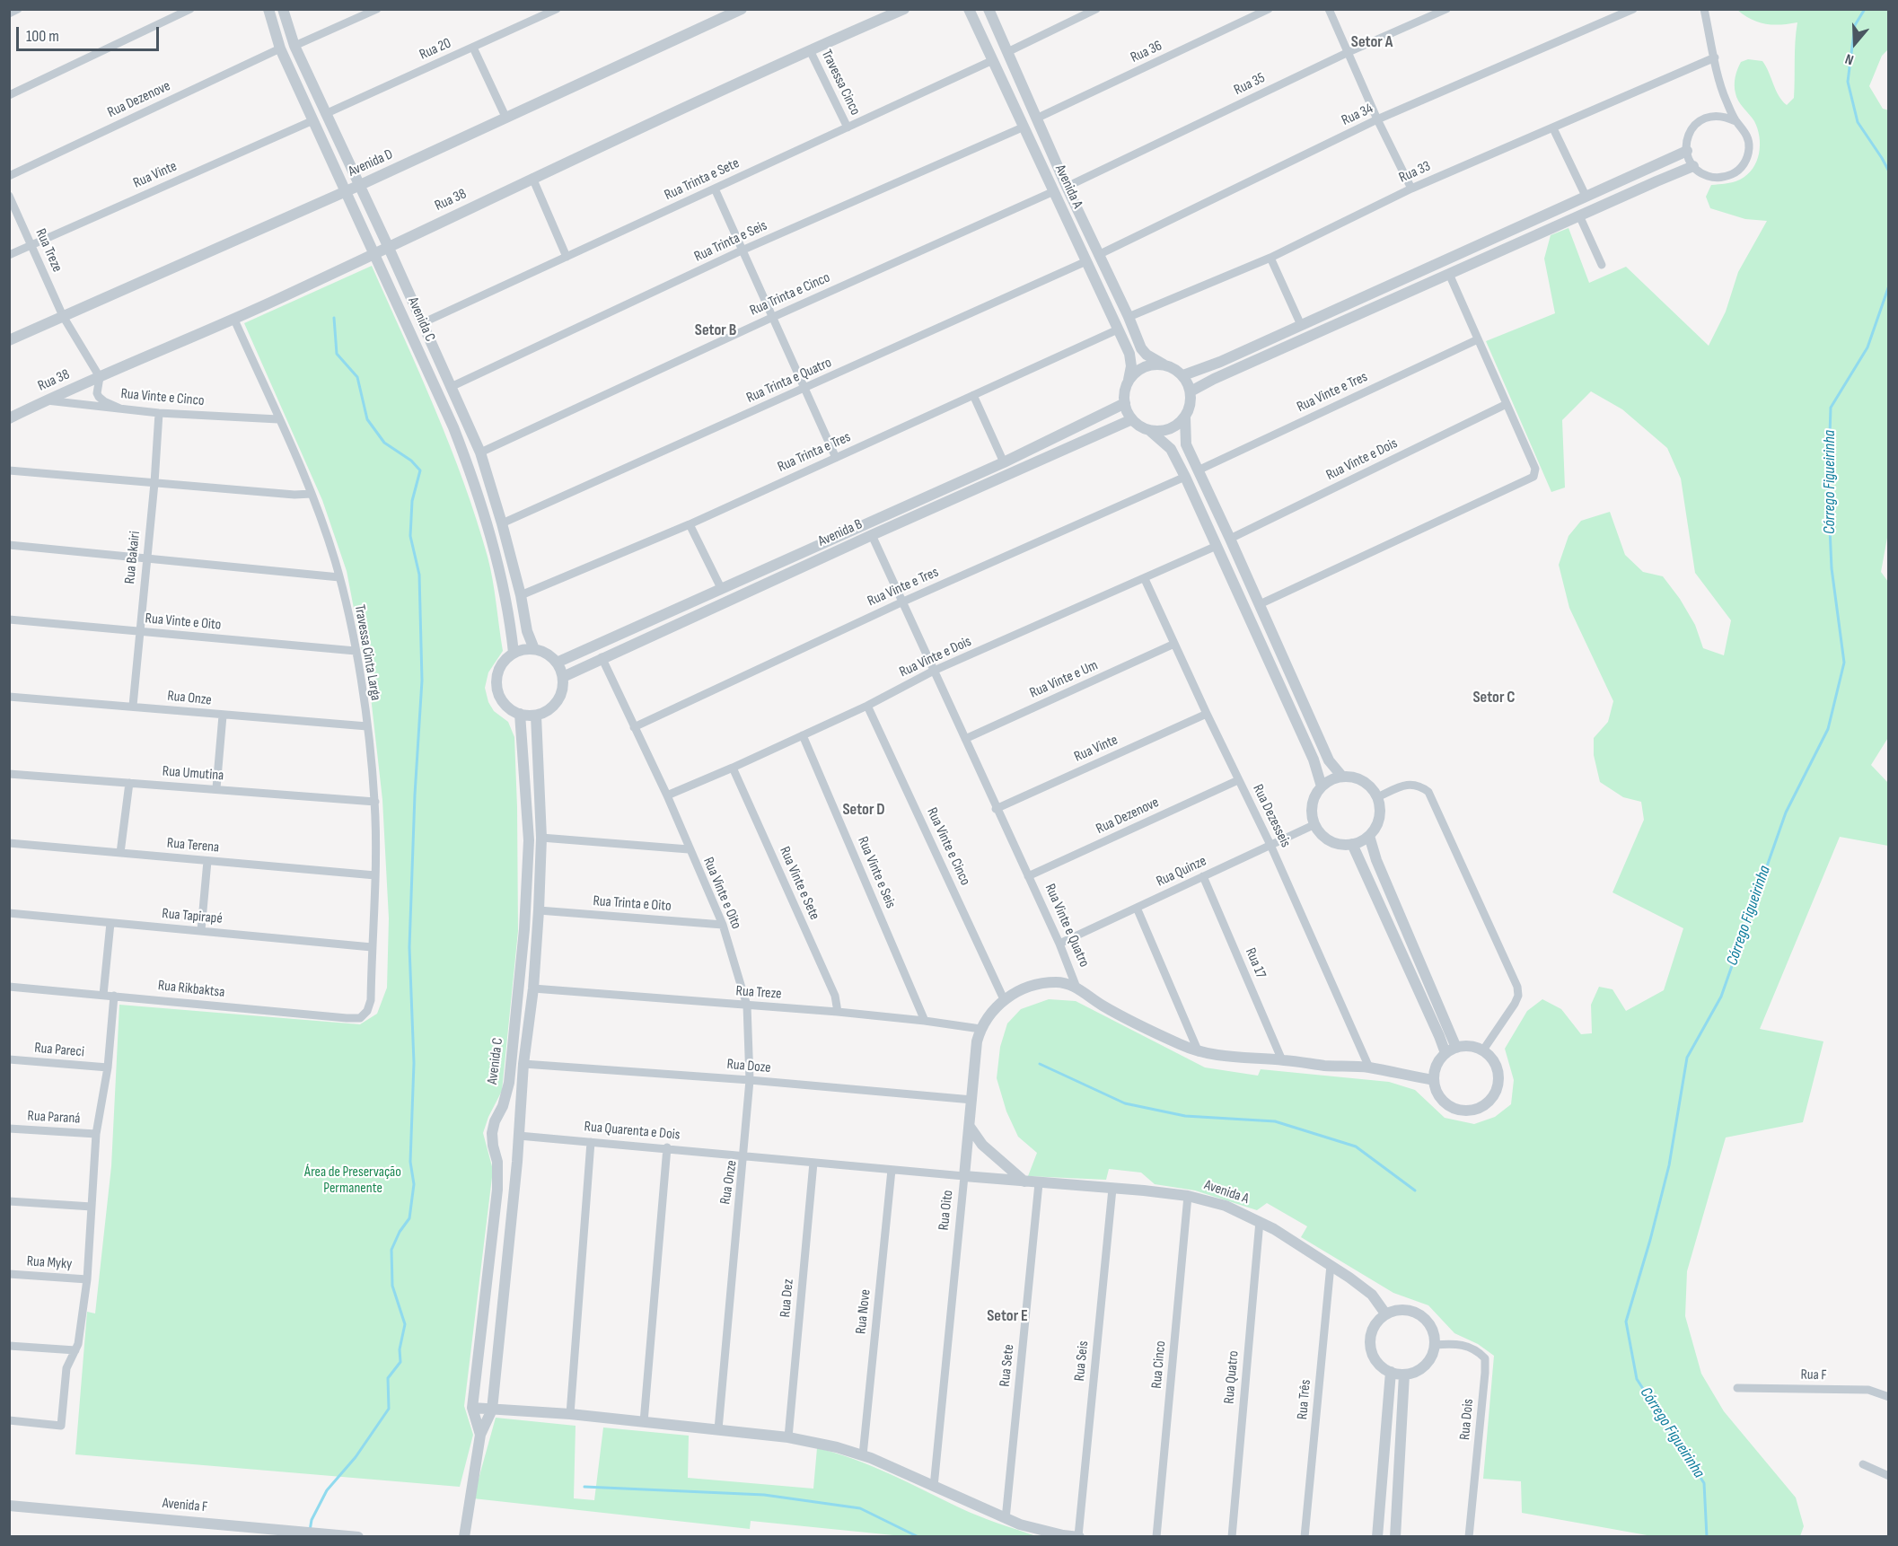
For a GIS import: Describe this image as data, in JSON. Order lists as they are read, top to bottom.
{
  "streets": {
    "street": [
      "Rua 20",
      "Rua 36",
      "Travessa Cinco",
      "Rua 35",
      "Rua Dezenove",
      "Rua 34",
      "Avenida D",
      "Rua 33",
      "Rua Vinte",
      "Rua Trinta e Sete",
      "Avenida A",
      "Rua 38",
      "Rua Trinta e Seis",
      "Rua Treze",
      "Rua Trinta e Cinco",
      "Avenida C",
      "Rua Trinta e Quatro",
      "Rua Vinte e Tres",
      "Rua Vinte e Cinco",
      "Rua Trinta e Tres",
      "Rua Vinte e Dois",
      "Avenida B",
      "Rua Bakairi",
      "Rua Vinte e Oito",
      "Travessa Cinta Larga",
      "Rua Vinte e Um",
      "Rua Onze",
      "Rua Umutina",
      "Rua Dezesseis",
      "Rua Terena",
      "Rua Quinze",
      "Rua Vinte e Seis",
      "Rua Vinte e Sete",
      "Rua Trinta e Oito",
      "Rua Tapirapé",
      "Rua Vinte e Quatro",
      "Rua 17",
      "Rua Rikbaktsa",
      "Rua Pareci",
      "Rua Doze",
      "Rua Paraná",
      "Rua Quarenta e Dois",
      "Rua Oito",
      "Rua Myky",
      "Rua Dez",
      "Rua Nove",
      "Rua Seis",
      "Rua Cinco",
      "Rua Sete",
      "Rua F",
      "Rua Quatro",
      "Rua Três",
      "Rua Dois",
      "Avenida F"
    ]
  },
  "crossings": [
    ["Rua 20", "Avenida C"],
    ["Rua 36", "Avenida A"],
    ["Travessa Cinco", "Rua Trinta e Sete"],
    ["Travessa Cinco", "Rua 38"],
    ["Rua 35", "Avenida A"],
    ["Rua Dezenove", "Avenida C"],
    ["Rua Dezenove", "Rua Dezesseis"],
    ["Rua Dezenove", "Rua Vinte e Quatro"],
    ["Rua 34", "Avenida A"],
    ["Avenida D", "Rua Treze"],
    ["Avenida D", "Avenida C"],
    ["Rua 33", "Avenida A"],
    ["Rua Vinte", "Rua Treze"],
    ["Rua Vinte", "Avenida C"],
    ["Rua Vinte", "Rua Dezesseis"],
    ["Rua Vinte", "Rua Vinte e Quatro"],
    ["Rua Trinta e Sete", "Avenida A"],
    ["Rua Trinta e Sete", "Avenida C"],
    ["Avenida A", "Rua Trinta e Seis"],
    ["Avenida A", "Rua Trinta e Cinco"],
    ["Avenida A", "Rua Trinta e Quatro"],
    ["Avenida A", "Rua Trinta e Tres"],
    ["Avenida A", "Avenida B"],
    ["Avenida A", "Rua Onze"],
    ["Avenida A", "Rua Oito"],
    ["Avenida A", "Rua Seis"],
    ["Avenida A", "Rua Cinco"],
    ["Avenida A", "Rua Sete"],
    ["Avenida A", "Rua Quatro"],
    ["Avenida A", "Rua Três"],
    ["Avenida A", "Rua Dois"],
    ["Rua 38", "Rua Treze"],
    ["Rua 38", "Avenida C"],
    ["Rua 38", "Rua Vinte e Cinco"],
    ["Rua 38", "Travessa Cinta Larga"],
    ["Rua Trinta e Seis", "Avenida C"],
    ["Rua Treze", "Avenida C"],
    ["Rua Treze", "Rua Vinte e Oito"],
    ["Rua Treze", "Rua Vinte e Seis"],
    ["Rua Treze", "Rua Vinte e Sete"],
    ["Rua Treze", "Rua Oito"],
    ["Rua Trinta e Cinco", "Avenida C"],
    ["Avenida C", "Rua Trinta e Quatro"],
    ["Avenida C", "Rua Trinta e Tres"],
    ["Avenida C", "Avenida B"],
    ["Avenida C", "Rua Trinta e Oito"],
    ["Avenida C", "Rua Doze"],
    ["Avenida C", "Rua Quarenta e Dois"],
    ["Rua Vinte e Tres", "Rua Vinte e Oito"],
    ["Rua Vinte e Tres", "Rua Vinte e Quatro"],
    ["Rua Vinte e Cinco", "Rua Vinte e Dois"],
    ["Rua Vinte e Cinco", "Rua Bakairi"],
    ["Rua Vinte e Cinco", "Travessa Cinta Larga"],
    ["Rua Vinte e Cinco", "Rua Oito"],
    ["Rua Vinte e Dois", "Rua Vinte e Oito"],
    ["Rua Vinte e Dois", "Rua Dezesseis"],
    ["Rua Vinte e Dois", "Rua Vinte e Seis"],
    ["Rua Vinte e Dois", "Rua Vinte e Sete"],
    ["Rua Vinte e Dois", "Rua Vinte e Quatro"],
    ["Avenida B", "Rua Vinte e Oito"],
    ["Avenida B", "Rua Vinte e Quatro"],
    ["Rua Bakairi", "Rua Vinte e Oito"],
    ["Rua Bakairi", "Rua Onze"],
    ["Rua Vinte e Oito", "Travessa Cinta Larga"],
    ["Rua Vinte e Oito", "Rua Onze"],
    ["Rua Vinte e Oito", "Rua Trinta e Oito"],
    ["Rua Vinte e Oito", "Rua Doze"],
    ["Rua Vinte e Oito", "Rua Quarenta e Dois"],
    ["Travessa Cinta Larga", "Rua Onze"],
    ["Travessa Cinta Larga", "Rua Umutina"],
    ["Travessa Cinta Larga", "Rua Terena"],
    ["Travessa Cinta Larga", "Rua Tapirapé"],
    ["Travessa Cinta Larga", "Rua Rikbaktsa"],
    ["Rua Vinte e Um", "Rua Dezesseis"],
    ["Rua Vinte e Um", "Rua Vinte e Quatro"],
    ["Rua Onze", "Rua Quarenta e Dois"],
    ["Rua Onze", "Rua Oito"],
    ["Rua Onze", "Rua Dez"],
    ["Rua Onze", "Rua Nove"],
    ["Rua Dezesseis", "Rua Quinze"],
    ["Rua Dezesseis", "Rua Vinte e Quatro"],
    ["Rua Quinze", "Rua Vinte e Quatro"],
    ["Rua Quinze", "Rua 17"],
    ["Rua Vinte e Quatro", "Rua 17"],
    ["Rua Vinte e Quatro", "Rua Oito"],
    ["Rua Doze", "Rua Oito"]
  ],
  "districts": [
    "Setor A",
    "Setor B",
    "Setor C",
    "Setor D",
    "Setor E"
  ],
  "water": ["Córrego Figueirinha"],
  "parks": ["Área de Preservação Permanente"],
  "scale_bar": "100 m",
  "north": "bottom"
}
